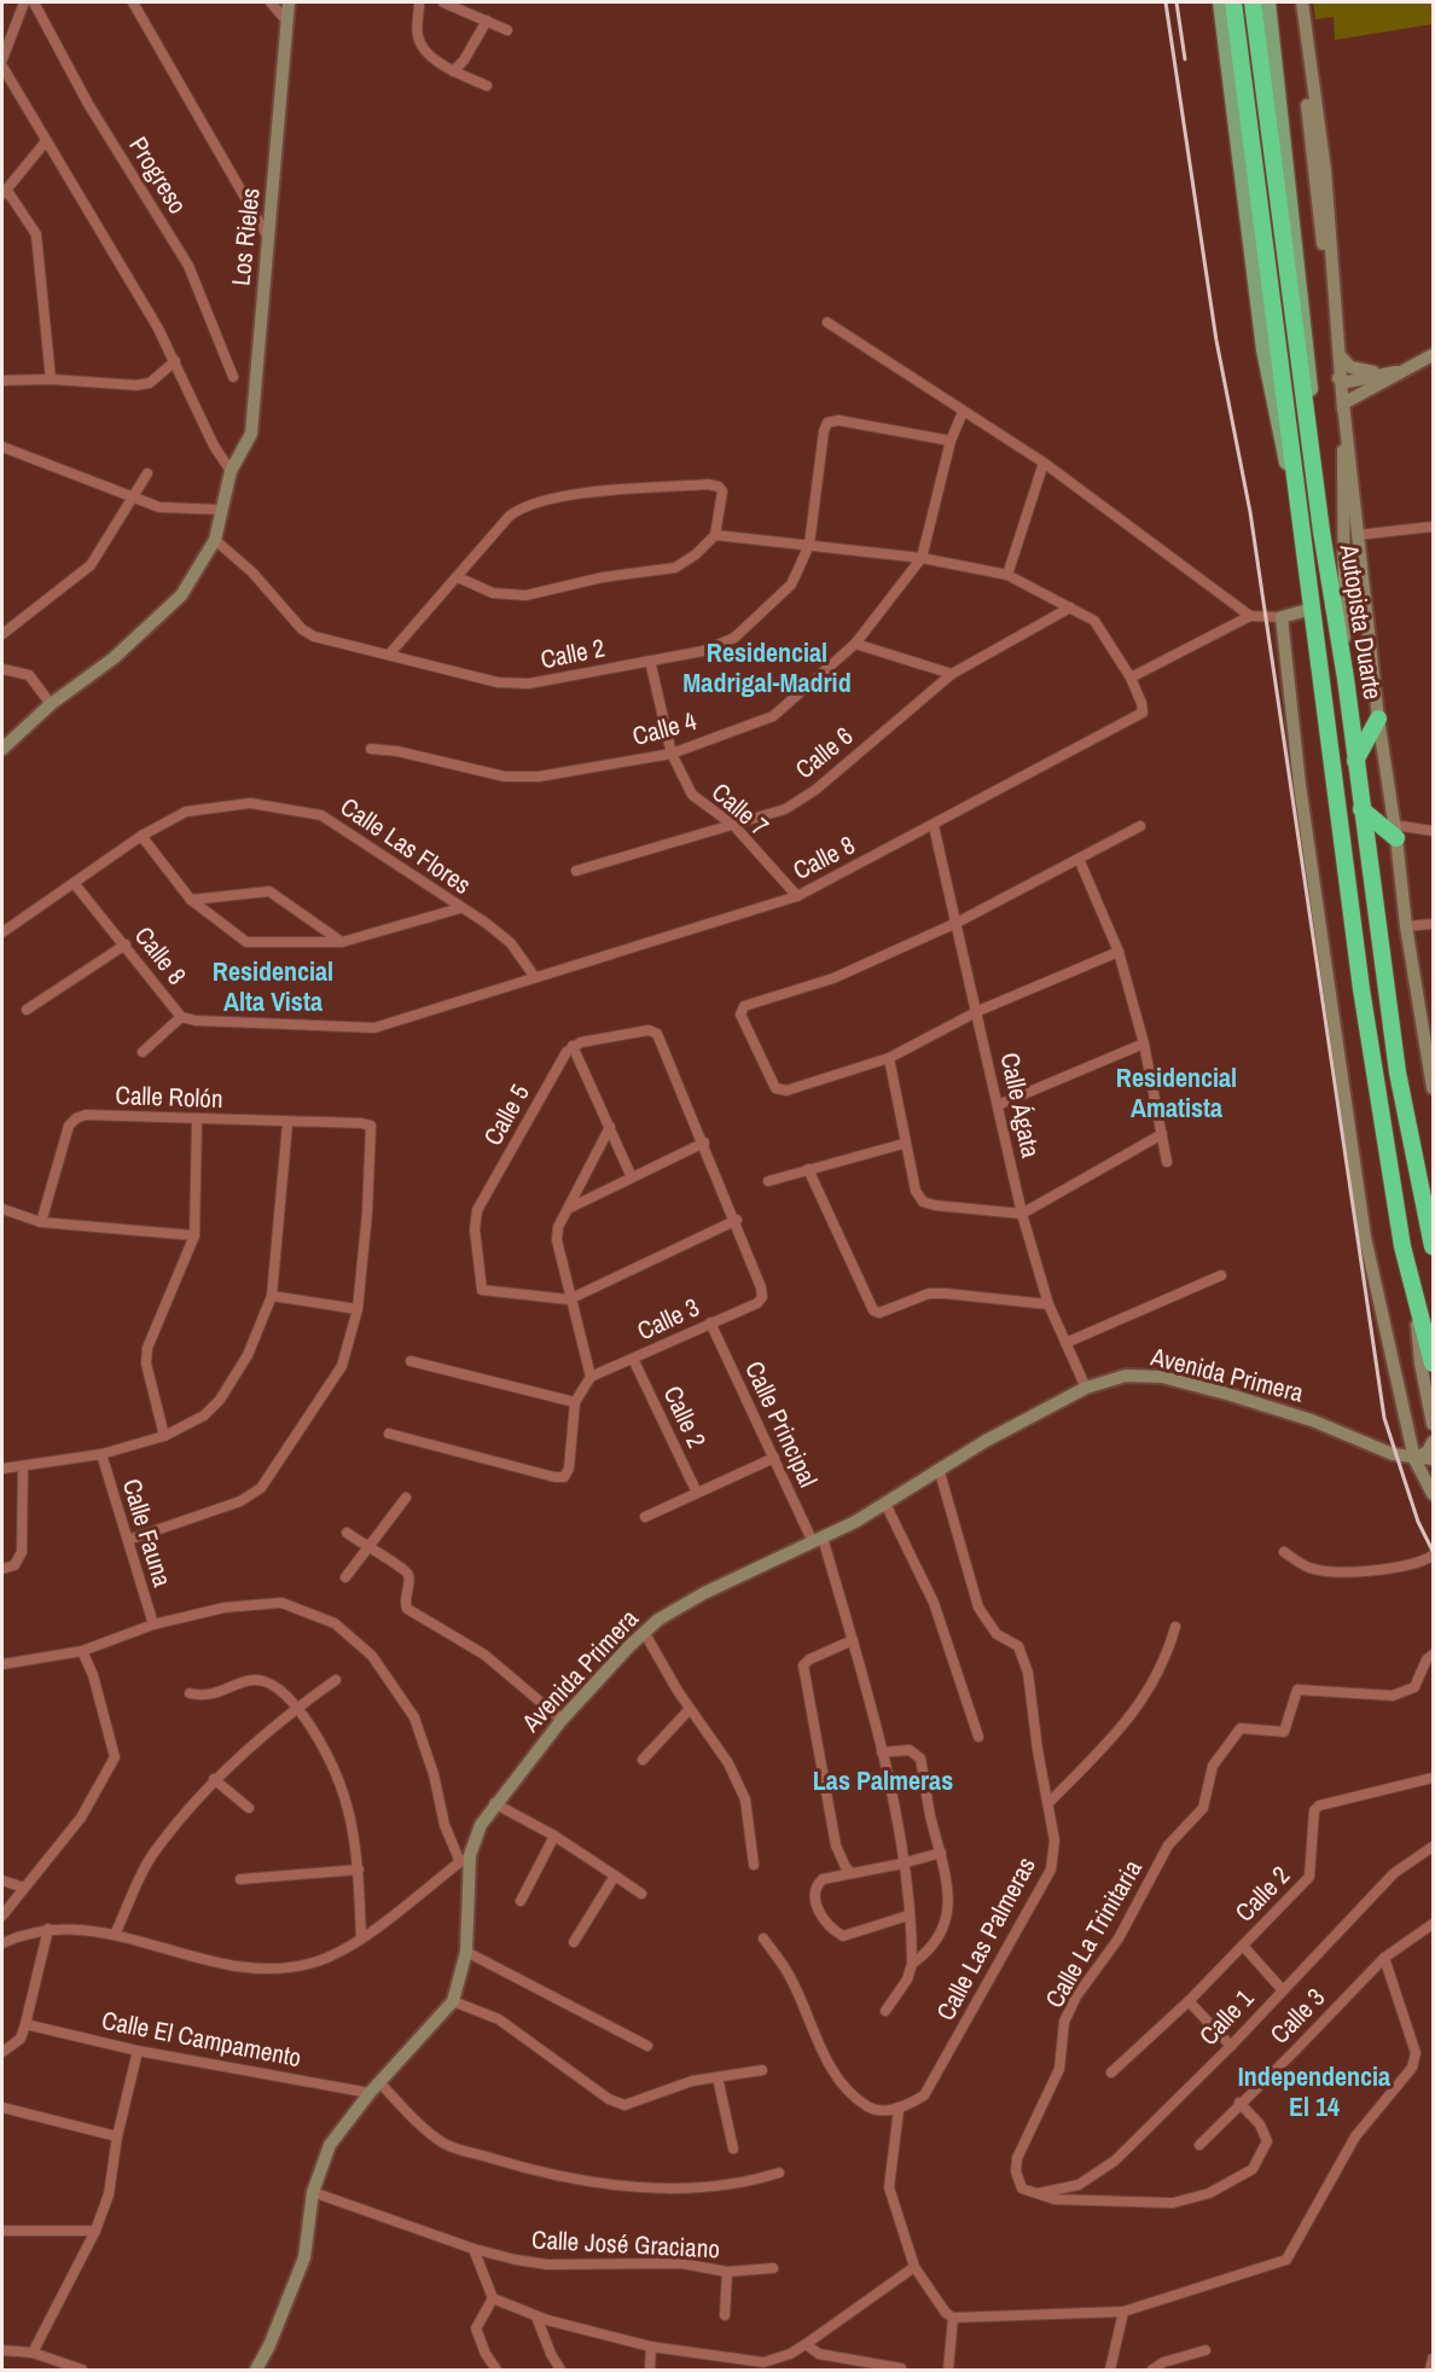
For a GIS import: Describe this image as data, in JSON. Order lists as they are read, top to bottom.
{
  "streets": {
    "highway": ["Autopista Duarte"],
    "main road": ["Los Rieles", "Avenida Primera"],
    "street": [
      "Progreso",
      "Calle 2",
      "Calle 4",
      "Calle 6",
      "Calle 7",
      "Calle Las Flores",
      "Calle 8",
      "Calle Rolón",
      "Calle Ágata",
      "Calle 5",
      "Calle 3",
      "Calle Principal",
      "Calle Fauna",
      "Calle La Trinitaria",
      "Calle Las Palmeras",
      "Calle 1",
      "Calle El Campamento",
      "Calle José Graciano"
    ]
  },
  "crossings": [
    ["Los Rieles", "Calle 2"],
    ["Calle 2", "Calle 4"],
    ["Calle 2", "Calle 7"],
    ["Calle 2", "Calle 8"],
    ["Calle 2", "Calle 3"],
    ["Calle 4", "Calle 7"],
    ["Calle 4", "Calle 8"],
    ["Calle 6", "Calle 7"],
    ["Calle 6", "Calle 8"],
    ["Calle 7", "Calle 8"],
    ["Calle Las Flores", "Calle 8"],
    ["Calle 8", "Calle Ágata"],
    ["Calle Ágata", "Avenida Primera"],
    ["Calle 3", "Calle Principal"],
    ["Avenida Primera", "Calle Principal"],
    ["Avenida Primera", "Calle Las Palmeras"],
    ["Avenida Primera", "Calle El Campamento"],
    ["Avenida Primera", "Calle José Graciano"],
    ["Calle La Trinitaria", "Calle 1"]
  ],
  "districts": [
    "Residencial Madrigal-Madrid",
    "Residencial Alta Vista",
    "Residencial Amatista",
    "Las Palmeras",
    "Independencia El 14"
  ]
}
